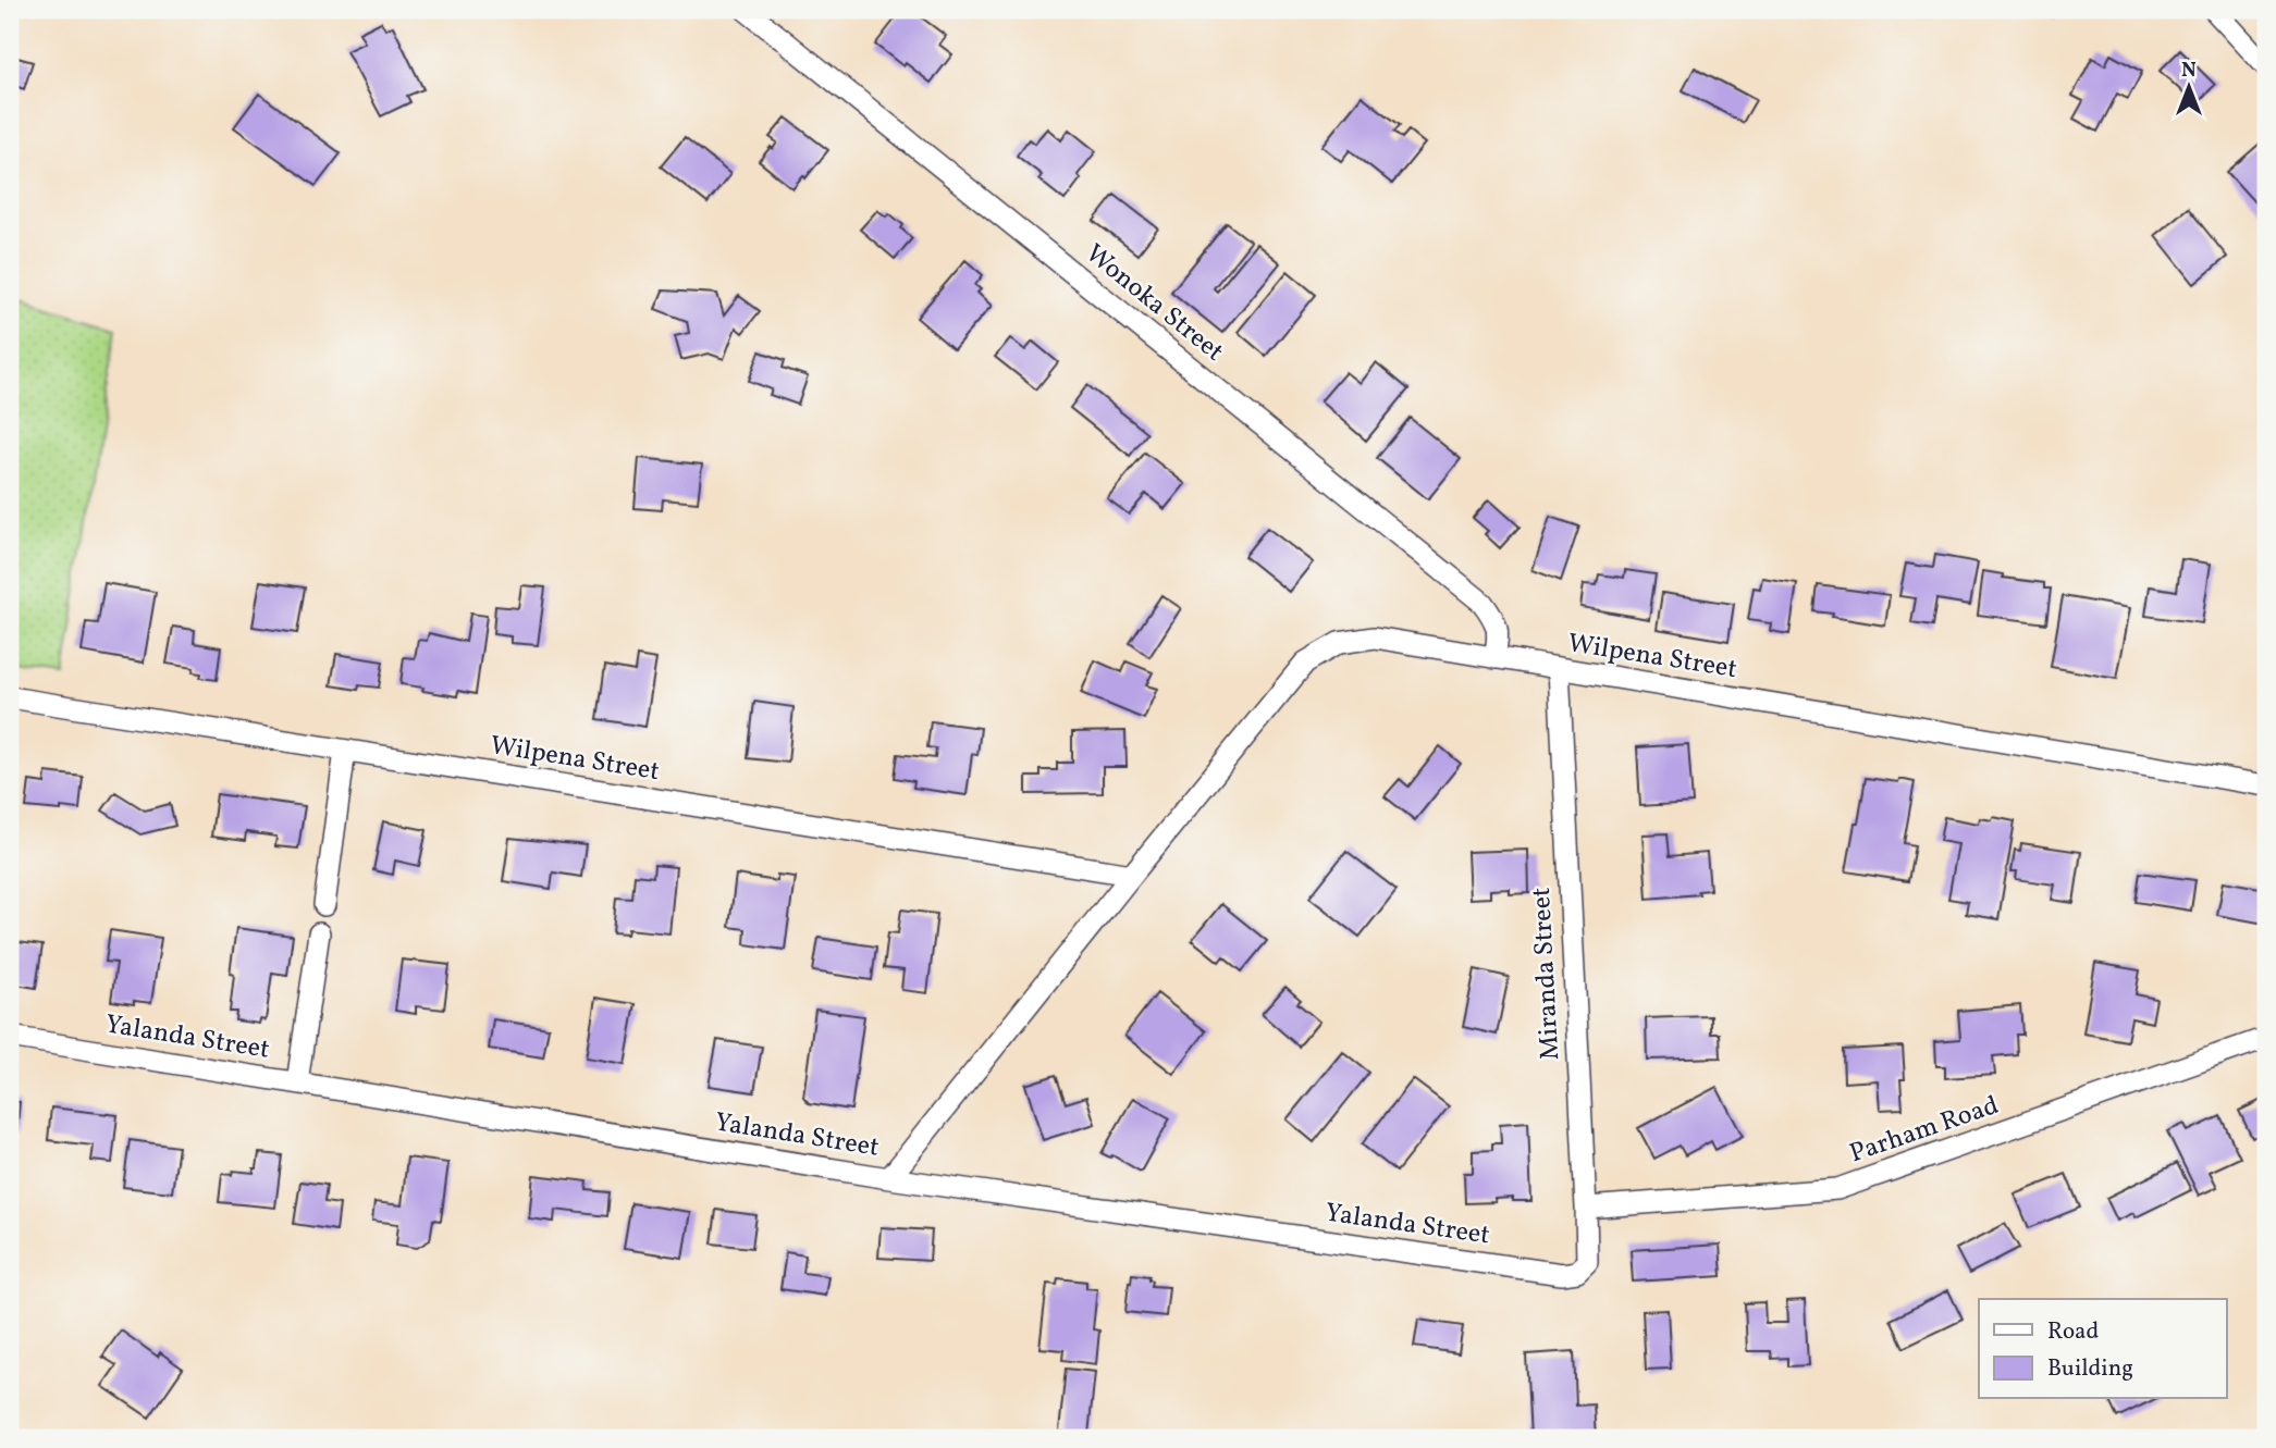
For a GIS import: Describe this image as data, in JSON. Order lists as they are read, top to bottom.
{
  "streets": {
    "street": [
      "Wonoka Street",
      "Wilpena Street",
      "Miranda Street",
      "Yalanda Street",
      "Parham Road"
    ]
  },
  "crossings": [
    ["Wonoka Street", "Wilpena Street"],
    ["Wilpena Street", "Miranda Street"],
    ["Wilpena Street", "Yalanda Street"],
    ["Miranda Street", "Yalanda Street"],
    ["Miranda Street", "Parham Road"]
  ],
  "legend": ["Road", "Building"],
  "north": "top"
}
